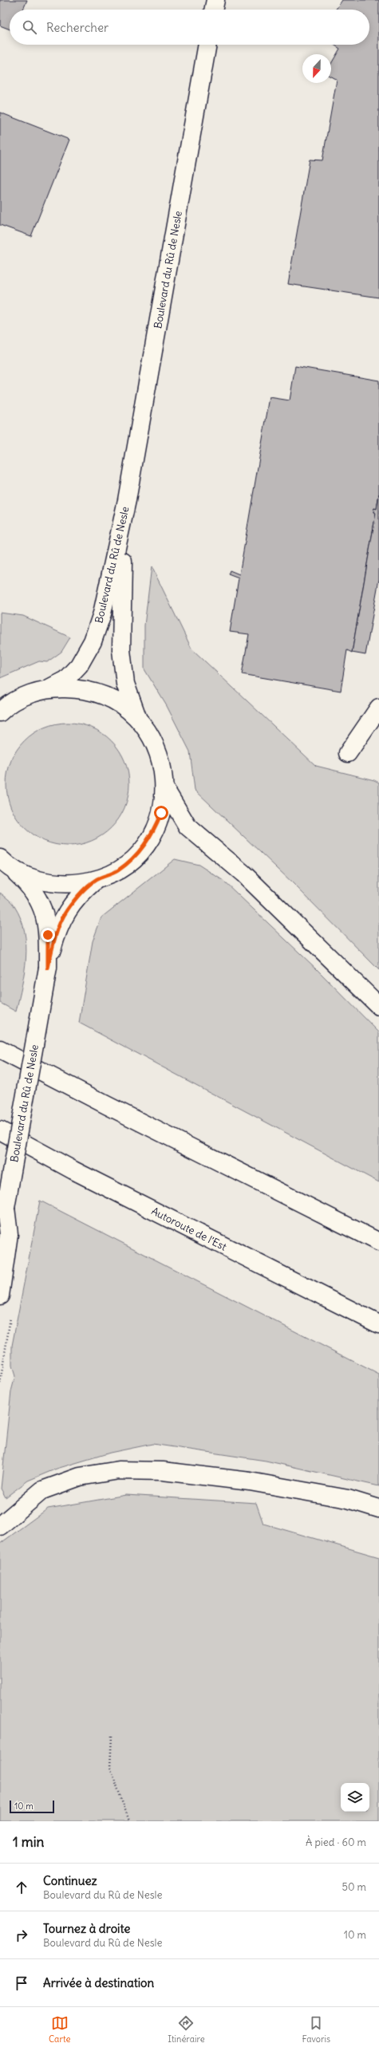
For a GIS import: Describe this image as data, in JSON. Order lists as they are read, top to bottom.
{
  "streets": {
    "main road": ["Boulevard du Rû de Nesle", "Autoroute de l’Est"]
  },
  "scale_bar": "10 m",
  "north": "bottom",
  "page": {
    "search": "Rechercher",
    "scale": "10 m",
    "heading": ["1 min", "À pied · 60 m"],
    "list": [
      ["Continuez", "Boulevard du Rû de Nesle", "50 m"],
      ["Tournez à droite", "Boulevard du Rû de Nesle", "10 m"],
      "Arrivée à destination"
    ],
    "nav": ["Carte", "Itinéraire", "Favoris"]
  }
}
